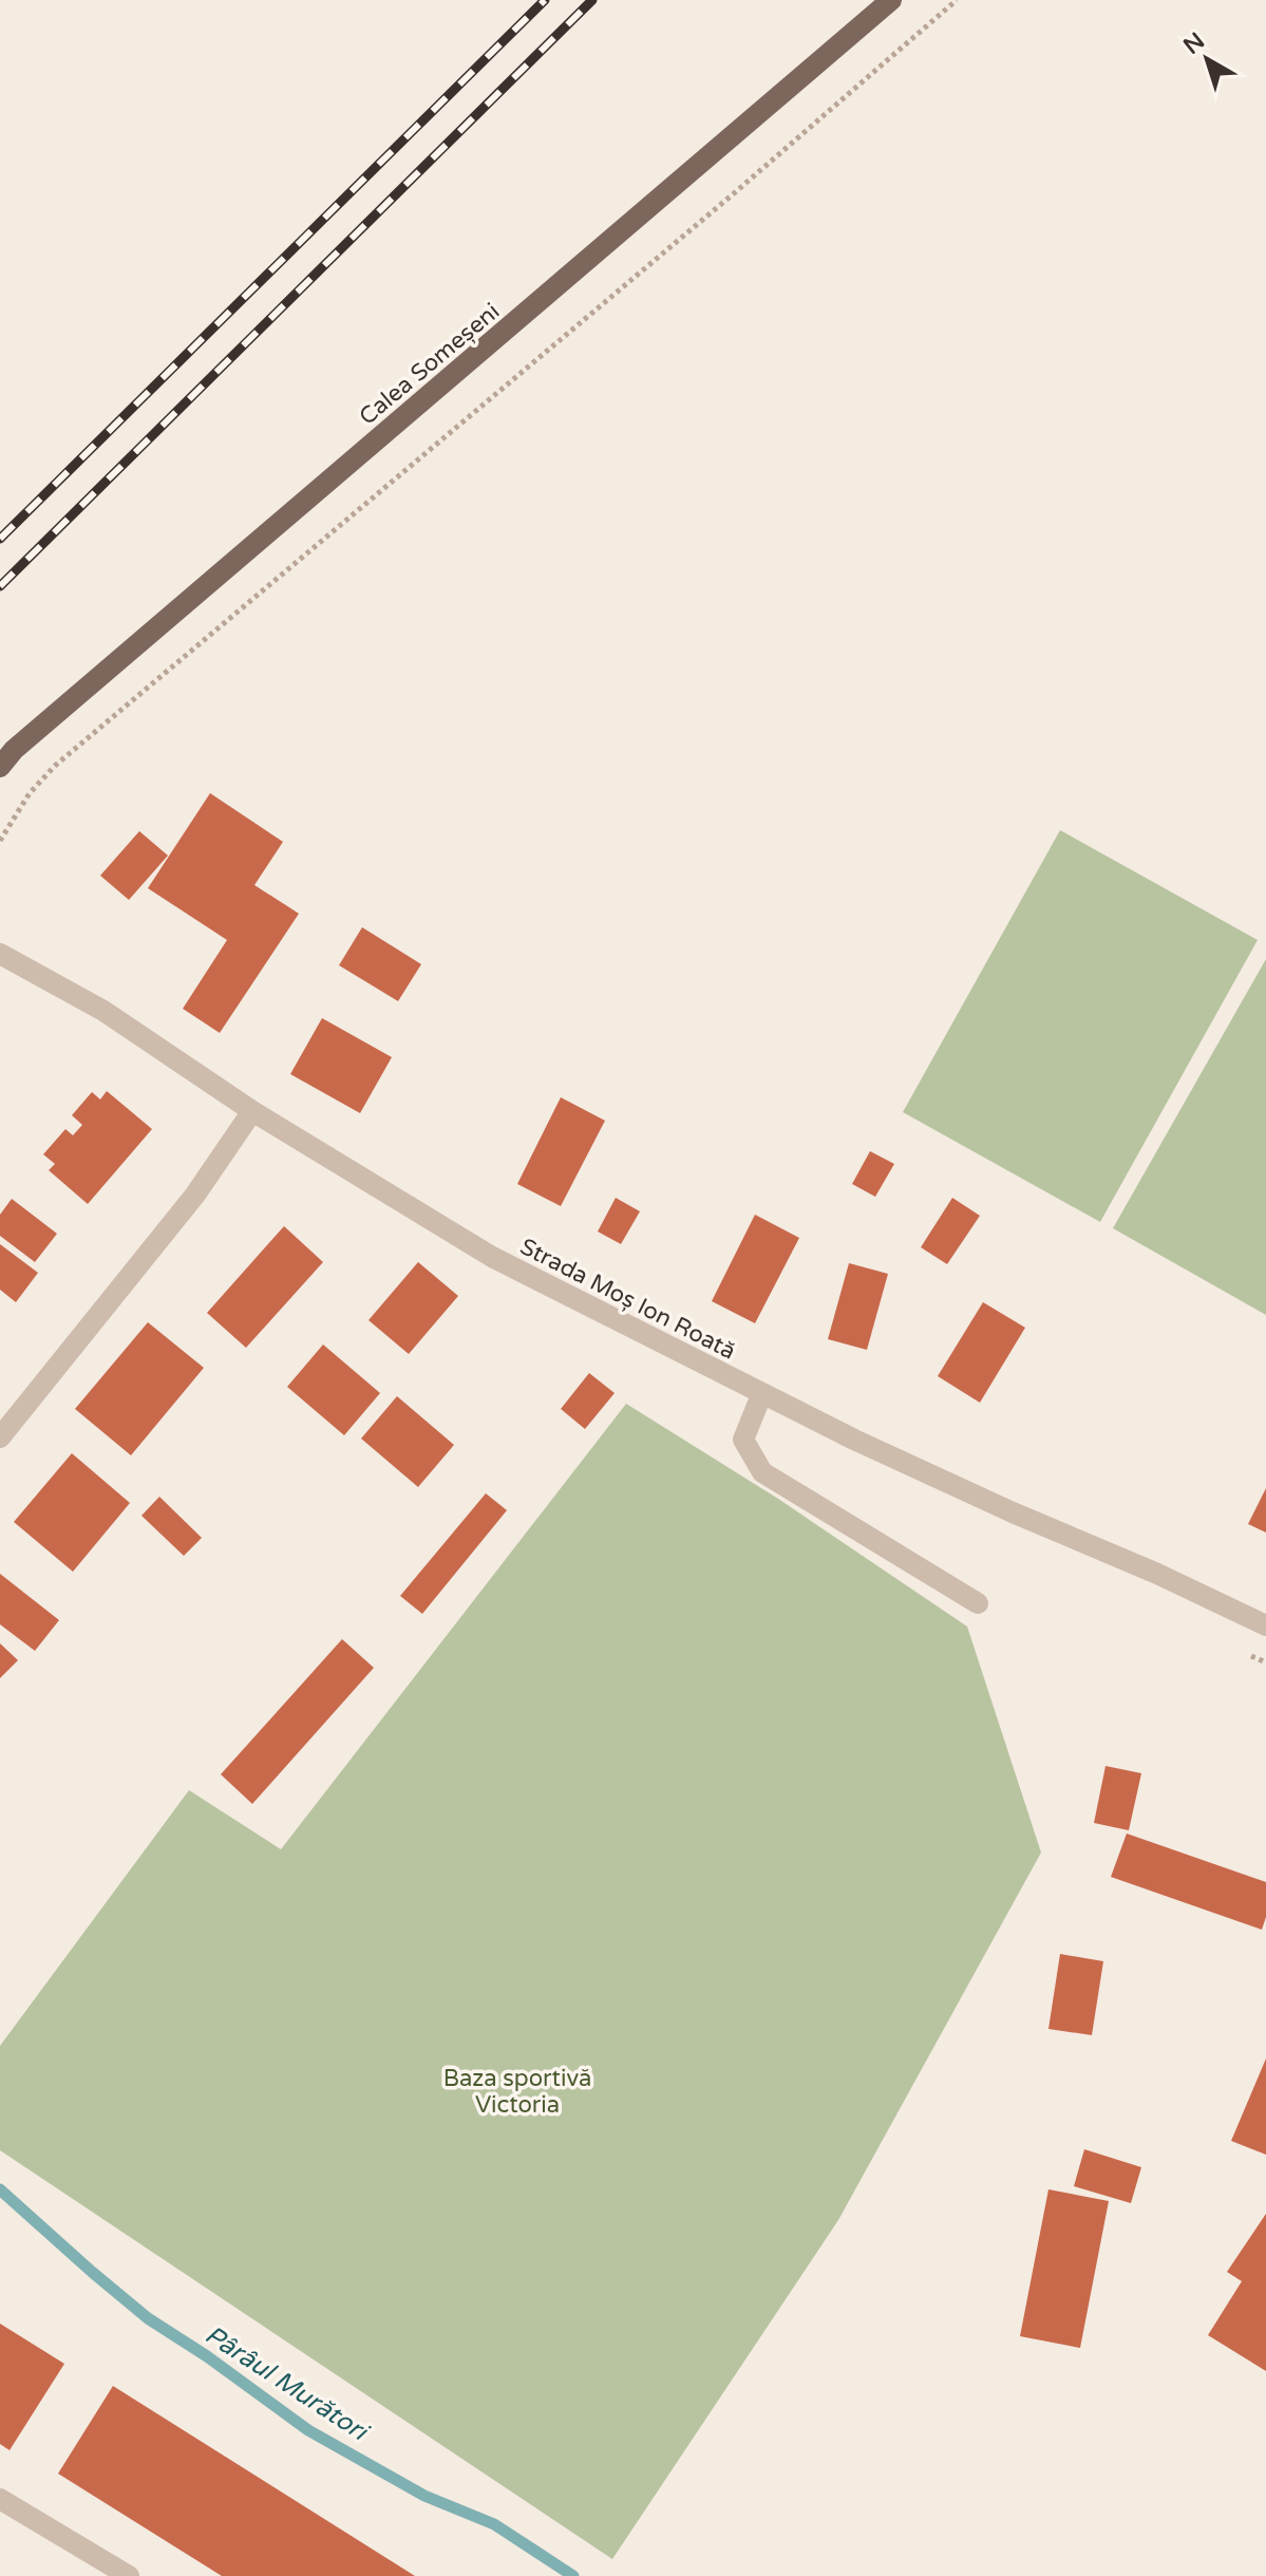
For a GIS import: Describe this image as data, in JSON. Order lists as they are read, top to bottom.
{
  "streets": {
    "main road": ["Calea Someșeni"],
    "street": ["Strada Moș Ion Roată"]
  },
  "water": ["Pârâul Murători"],
  "parks": ["Baza sportivă Victoria"],
  "north": "top left"
}
